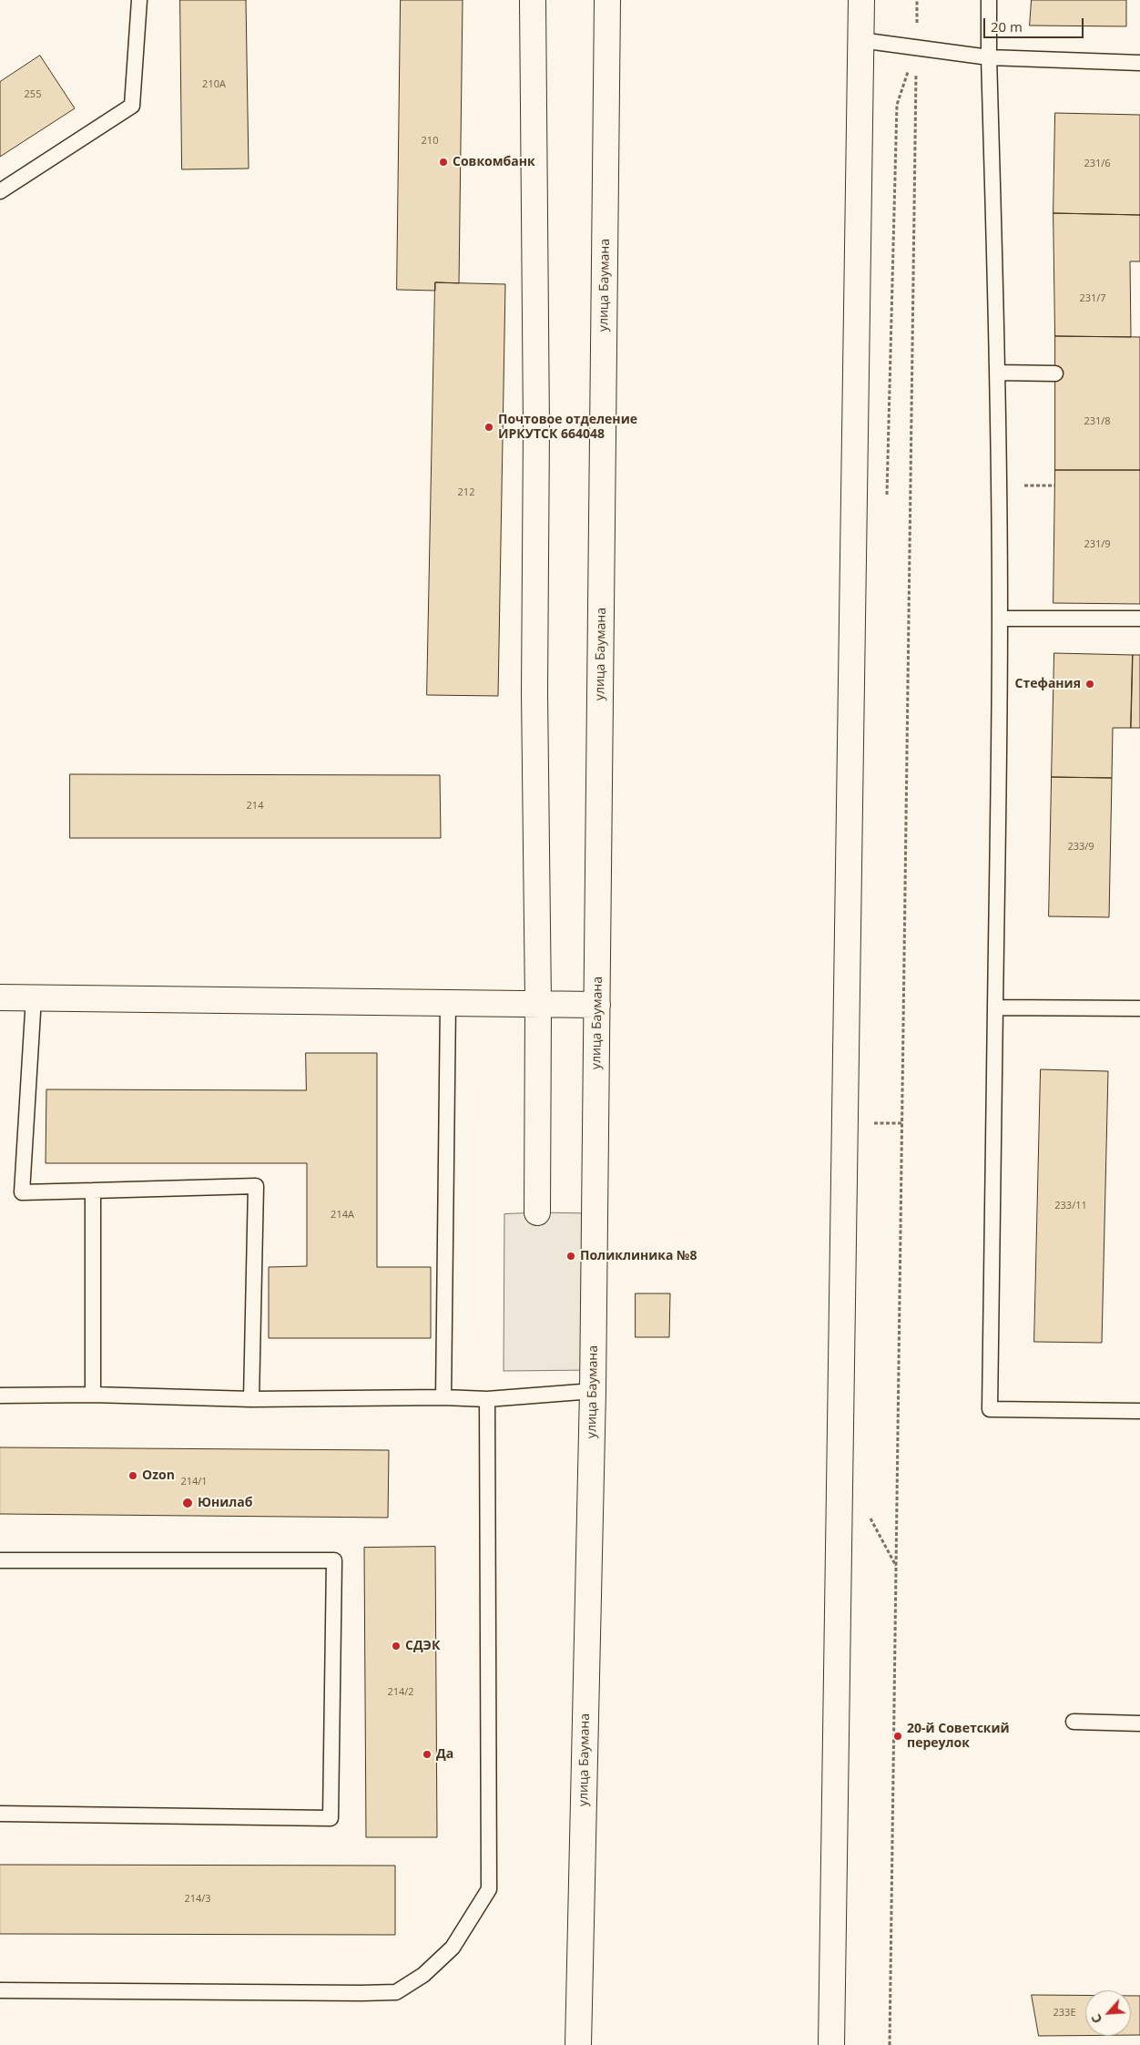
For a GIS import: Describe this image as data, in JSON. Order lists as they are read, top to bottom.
{
  "streets": {
    "street": ["улица Баумана"]
  },
  "places": [
    "Совкомбанк",
    "Почтовое отделение ИРКУТСК 664048",
    "Стефания",
    "Поликлиника №8",
    "Ozon",
    "Юнилаб",
    "СДЭК",
    "20-й Советский переулок",
    "Да"
  ],
  "house_numbers": [
    "210А",
    "255",
    "210",
    "231/6",
    "231/7",
    "231/8",
    "212",
    "231/9",
    "214",
    "233/9",
    "233/11",
    "214А",
    "214/1",
    "214/2",
    "214/3",
    "233Е"
  ],
  "scale_bar": "20 m",
  "north": "bottom left"
}
